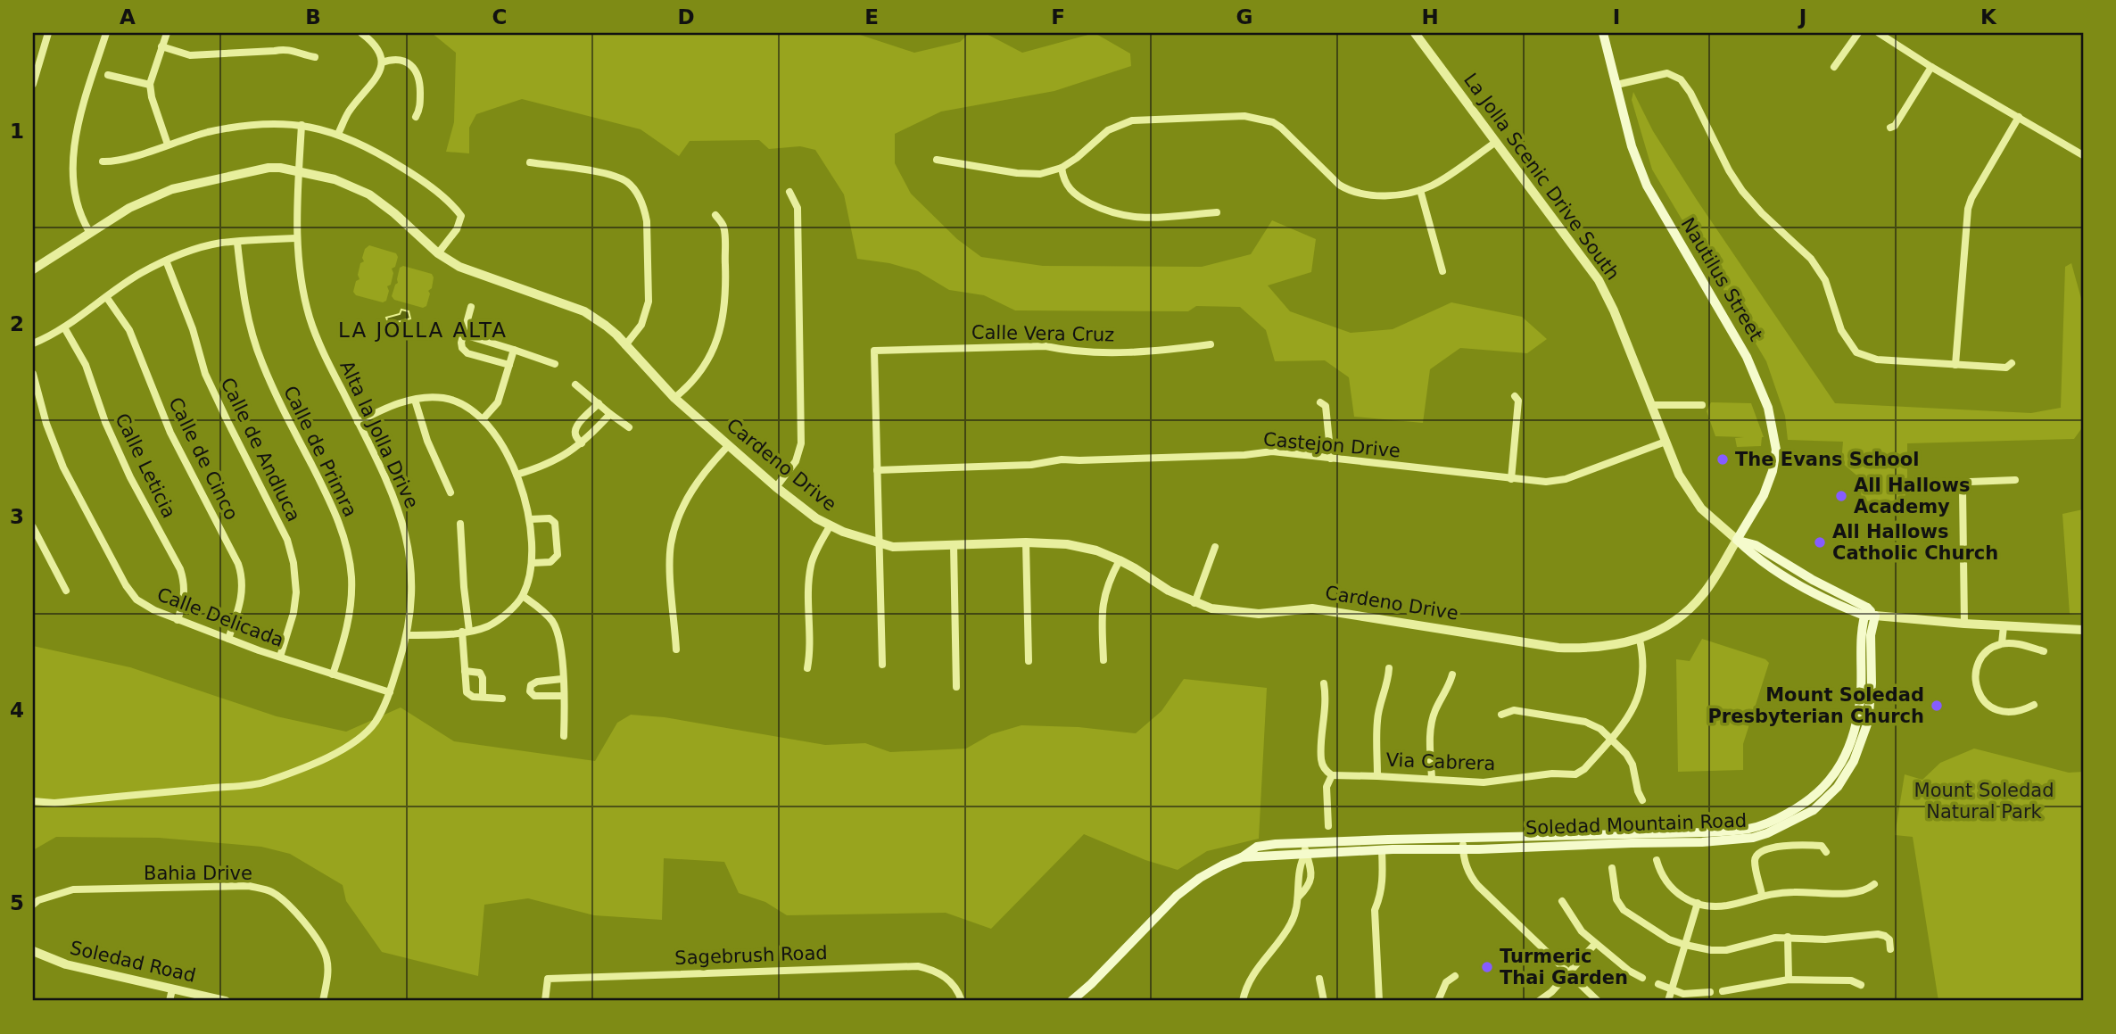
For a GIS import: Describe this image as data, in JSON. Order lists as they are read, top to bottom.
{
  "streets": {
    "main road": ["La Jolla Scenic Drive South", "Nautilus Street", "Soledad Mountain Road"],
    "street": [
      "Calle Vera Cruz",
      "Alta la Jolla Drive",
      "Castejon Drive",
      "Calle de Andluca",
      "Calle de Primra",
      "Calle de Cinco",
      "Cardeno Drive",
      "Calle Leticia",
      "Calle Delicada",
      "Via Cabrera",
      "Bahia Drive",
      "Sagebrush Road",
      "Soledad Road"
    ]
  },
  "crossings": [
    ["La Jolla Scenic Drive South", "Nautilus Street"],
    ["La Jolla Scenic Drive South", "Castejon Drive"],
    ["La Jolla Scenic Drive South", "Cardeno Drive"],
    ["La Jolla Scenic Drive South", "Soledad Mountain Road"],
    ["Nautilus Street", "Cardeno Drive"],
    ["Calle Vera Cruz", "Castejon Drive"],
    ["Alta la Jolla Drive", "Cardeno Drive"],
    ["Alta la Jolla Drive", "Calle Delicada"],
    ["Calle de Andluca", "Calle Delicada"],
    ["Calle de Primra", "Calle Delicada"],
    ["Calle de Cinco", "Calle Delicada"],
    ["Cardeno Drive", "Via Cabrera"],
    ["Calle Leticia", "Calle Delicada"]
  ],
  "districts": ["LA JOLLA ALTA"],
  "parks": ["Mount Soledad Natural Park"],
  "places": [
    "The Evans School",
    "All Hallows Academy",
    "All Hallows Catholic Church",
    "Mount Soledad Presbyterian Church",
    "Turmeric Thai Garden"
  ],
  "grid": {
    "columns": [
      "A",
      "B",
      "C",
      "D",
      "E",
      "F",
      "G",
      "H",
      "I",
      "J",
      "K"
    ],
    "rows": [
      "1",
      "2",
      "3",
      "4",
      "5"
    ]
  }
}
